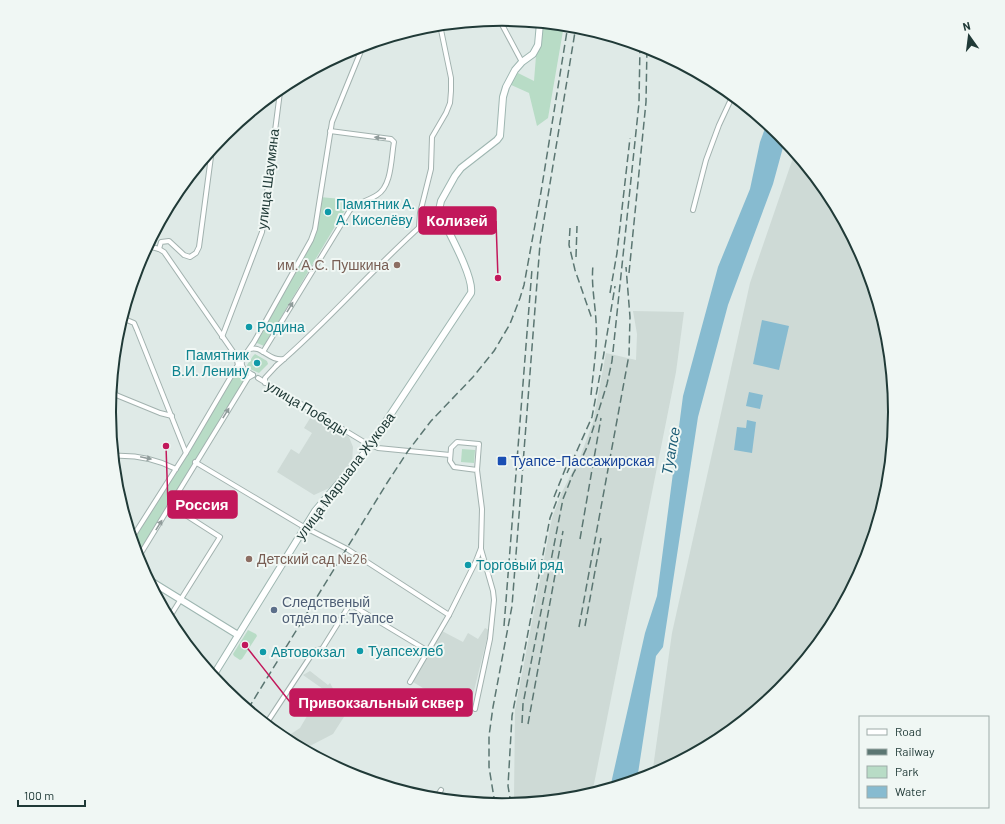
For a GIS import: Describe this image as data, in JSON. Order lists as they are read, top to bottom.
{
  "streets": {
    "main road": ["улица Маршала Жукова"],
    "street": ["улица Шаумяна", "улица Победы"]
  },
  "crossings": [
    ["улица Победы", "улица Маршала Жукова"]
  ],
  "water": ["Туапсе"],
  "places": {
    "other": [
      "Памятник А. А. Киселёву",
      "им. А.С. Пушкина",
      "Колизей",
      "Родина",
      "Памятник В.И. Ленину",
      "Россия",
      "Детский сад №26",
      "Торговый ряд",
      "Следственый отдел по г.Туапсе",
      "Привокзальный сквер",
      "Туапсехлеб",
      "Автовокзал"
    ],
    "transit": ["Туапсе-Пассажирская"]
  },
  "legend": [
    "Road",
    "Railway",
    "Park",
    "Water"
  ],
  "scale_bar": "100 m",
  "north": "top"
}
